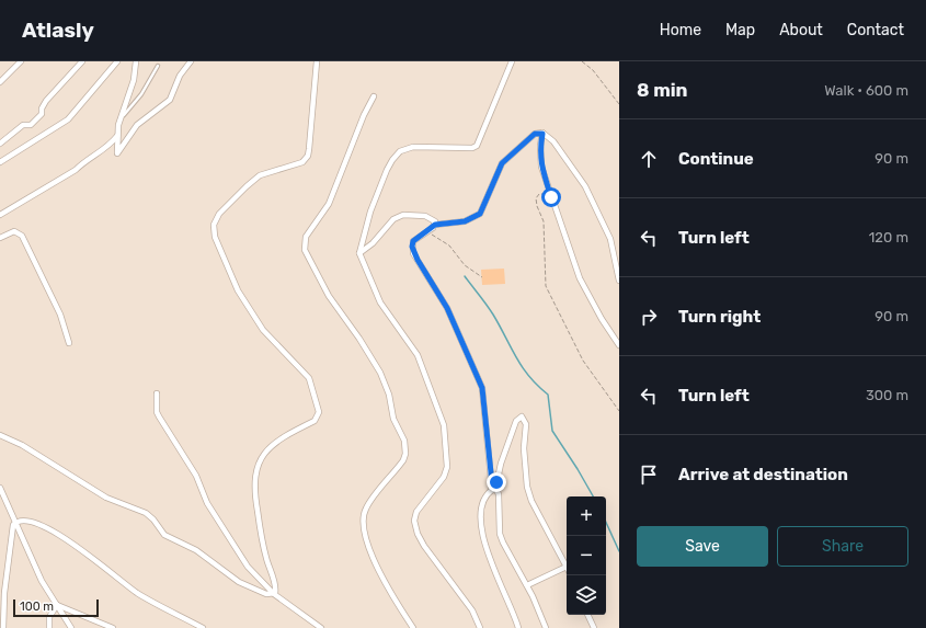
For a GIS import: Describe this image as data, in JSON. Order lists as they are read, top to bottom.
{
  "scale_bar": "100 m",
  "page": {
    "header": "Atlasly",
    "nav": [
      "Home",
      "Map",
      "About",
      "Contact"
    ],
    "heading": ["8 min", "Walk · 600 m"],
    "list": [
      ["Continue", "90 m"],
      ["Turn left", "120 m"],
      ["Turn right", "90 m"],
      ["Turn left", "300 m"],
      "Arrive at destination"
    ],
    "map_buttons": ["+", "−"],
    "buttons": ["Save", "Share"],
    "scale": "100 m"
  }
}
